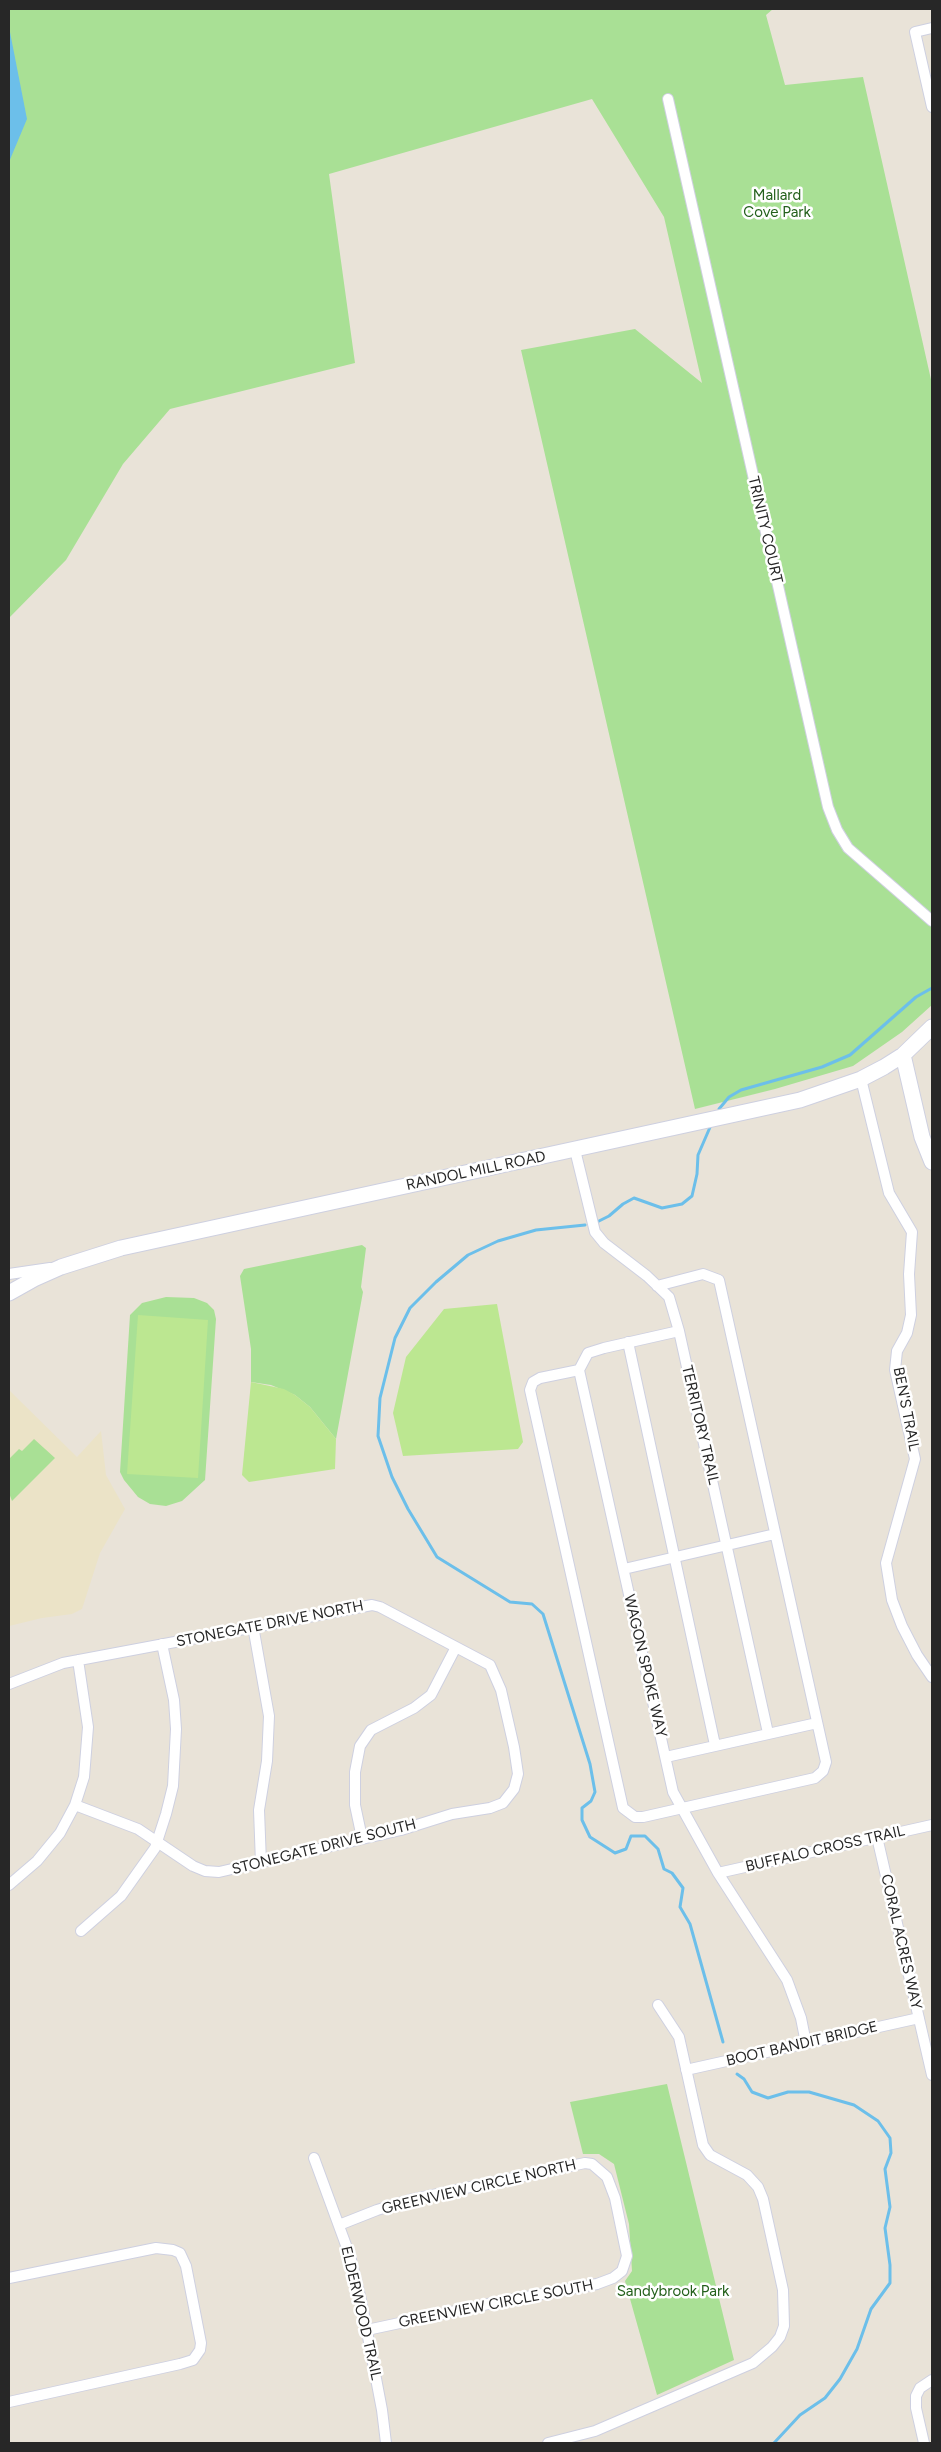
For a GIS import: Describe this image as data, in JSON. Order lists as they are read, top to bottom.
{
  "streets": {
    "main road": ["RANDOL MILL ROAD"],
    "street": [
      "TRINITY COURT",
      "BEN'S TRAIL",
      "TERRITORY TRAIL",
      "STONEGATE DRIVE NORTH",
      "WAGON SPOKE WAY",
      "STONEGATE DRIVE SOUTH",
      "BUFFALO CROSS TRAIL",
      "CORAL ACRES WAY",
      "BOOT BANDIT BRIDGE",
      "GREENVIEW CIRCLE NORTH",
      "GREENVIEW CIRCLE SOUTH",
      "ELDERWOOD TRAIL"
    ]
  },
  "crossings": [
    ["RANDOL MILL ROAD", "BEN'S TRAIL"],
    ["RANDOL MILL ROAD", "TERRITORY TRAIL"],
    ["STONEGATE DRIVE NORTH", "STONEGATE DRIVE SOUTH"],
    ["WAGON SPOKE WAY", "BUFFALO CROSS TRAIL"],
    ["WAGON SPOKE WAY", "BOOT BANDIT BRIDGE"],
    ["BUFFALO CROSS TRAIL", "CORAL ACRES WAY"],
    ["CORAL ACRES WAY", "BOOT BANDIT BRIDGE"],
    ["GREENVIEW CIRCLE NORTH", "GREENVIEW CIRCLE SOUTH"],
    ["GREENVIEW CIRCLE NORTH", "ELDERWOOD TRAIL"],
    ["GREENVIEW CIRCLE SOUTH", "ELDERWOOD TRAIL"]
  ],
  "parks": ["Mallard Cove Park", "Sandybrook Park"]
}
